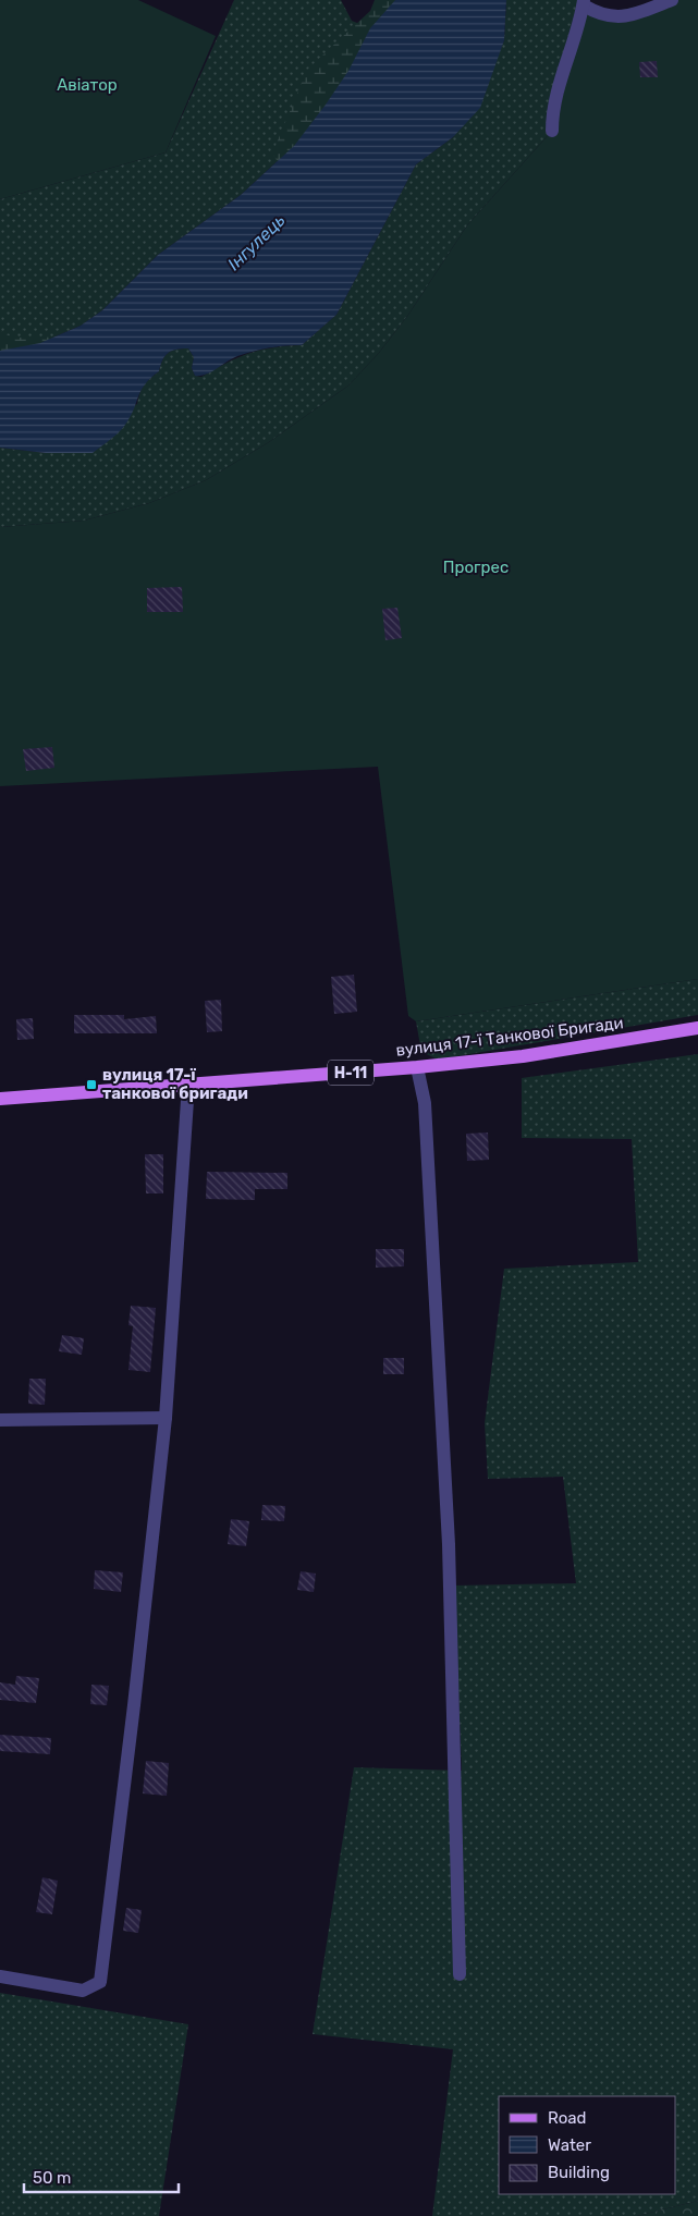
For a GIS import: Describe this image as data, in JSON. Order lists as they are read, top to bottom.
{
  "streets": {
    "main road": ["вулиця 17-ї Танкової Бригади", "Н-11"]
  },
  "water": ["Інгулець"],
  "parks": ["Авіатор", "Прогрес"],
  "places": {
    "transit": ["вулиця 17-ї танкової бригади"]
  },
  "legend": ["Road", "Water", "Building"],
  "scale_bar": "50 m"
}
